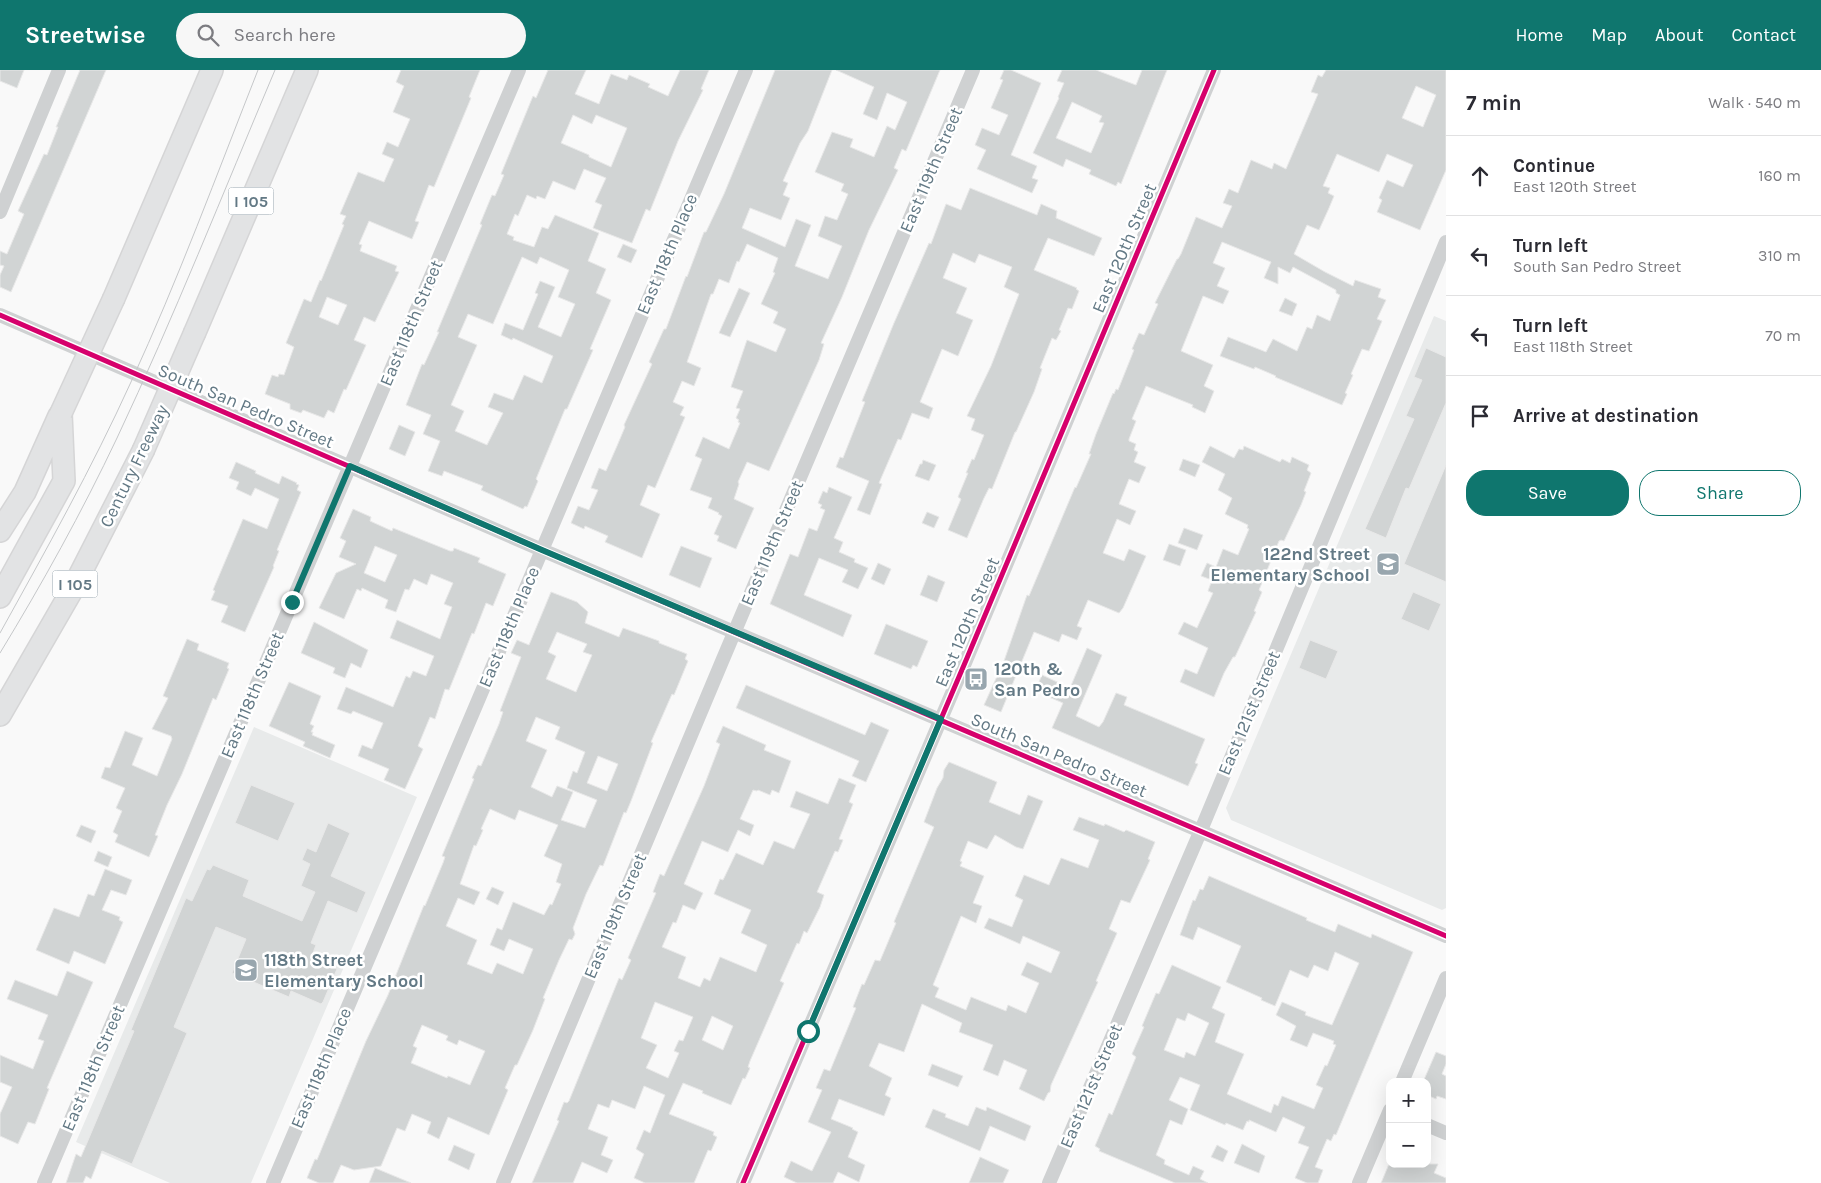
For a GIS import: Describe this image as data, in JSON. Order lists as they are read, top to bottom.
{
  "streets": {
    "highway": ["I 105", "Century Freeway"],
    "street": [
      "East 119th Street",
      "East 120th Street",
      "East 118th Place",
      "East 118th Street",
      "South San Pedro Street",
      "East 121st Street"
    ]
  },
  "crossings": [
    ["East 119th Street", "South San Pedro Street"],
    ["East 120th Street", "South San Pedro Street"],
    ["East 118th Place", "South San Pedro Street"],
    ["East 118th Street", "South San Pedro Street"],
    ["South San Pedro Street", "East 121st Street"]
  ],
  "places": {
    "school or university": ["122nd Street Elementary School", "118th Street Elementary School"],
    "bus stop": ["120th & San Pedro"]
  },
  "page": {
    "header": "Streetwise",
    "search": "Search here",
    "nav": [
      "Home",
      "Map",
      "About",
      "Contact"
    ],
    "heading": ["7 min", "Walk · 540 m"],
    "list": [
      ["Continue", "East 120th Street", "160 m"],
      ["Turn left", "South San Pedro Street", "310 m"],
      ["Turn left", "East 118th Street", "70 m"],
      "Arrive at destination"
    ],
    "buttons": ["Save", "Share"],
    "map_buttons": ["+", "−"]
  }
}
